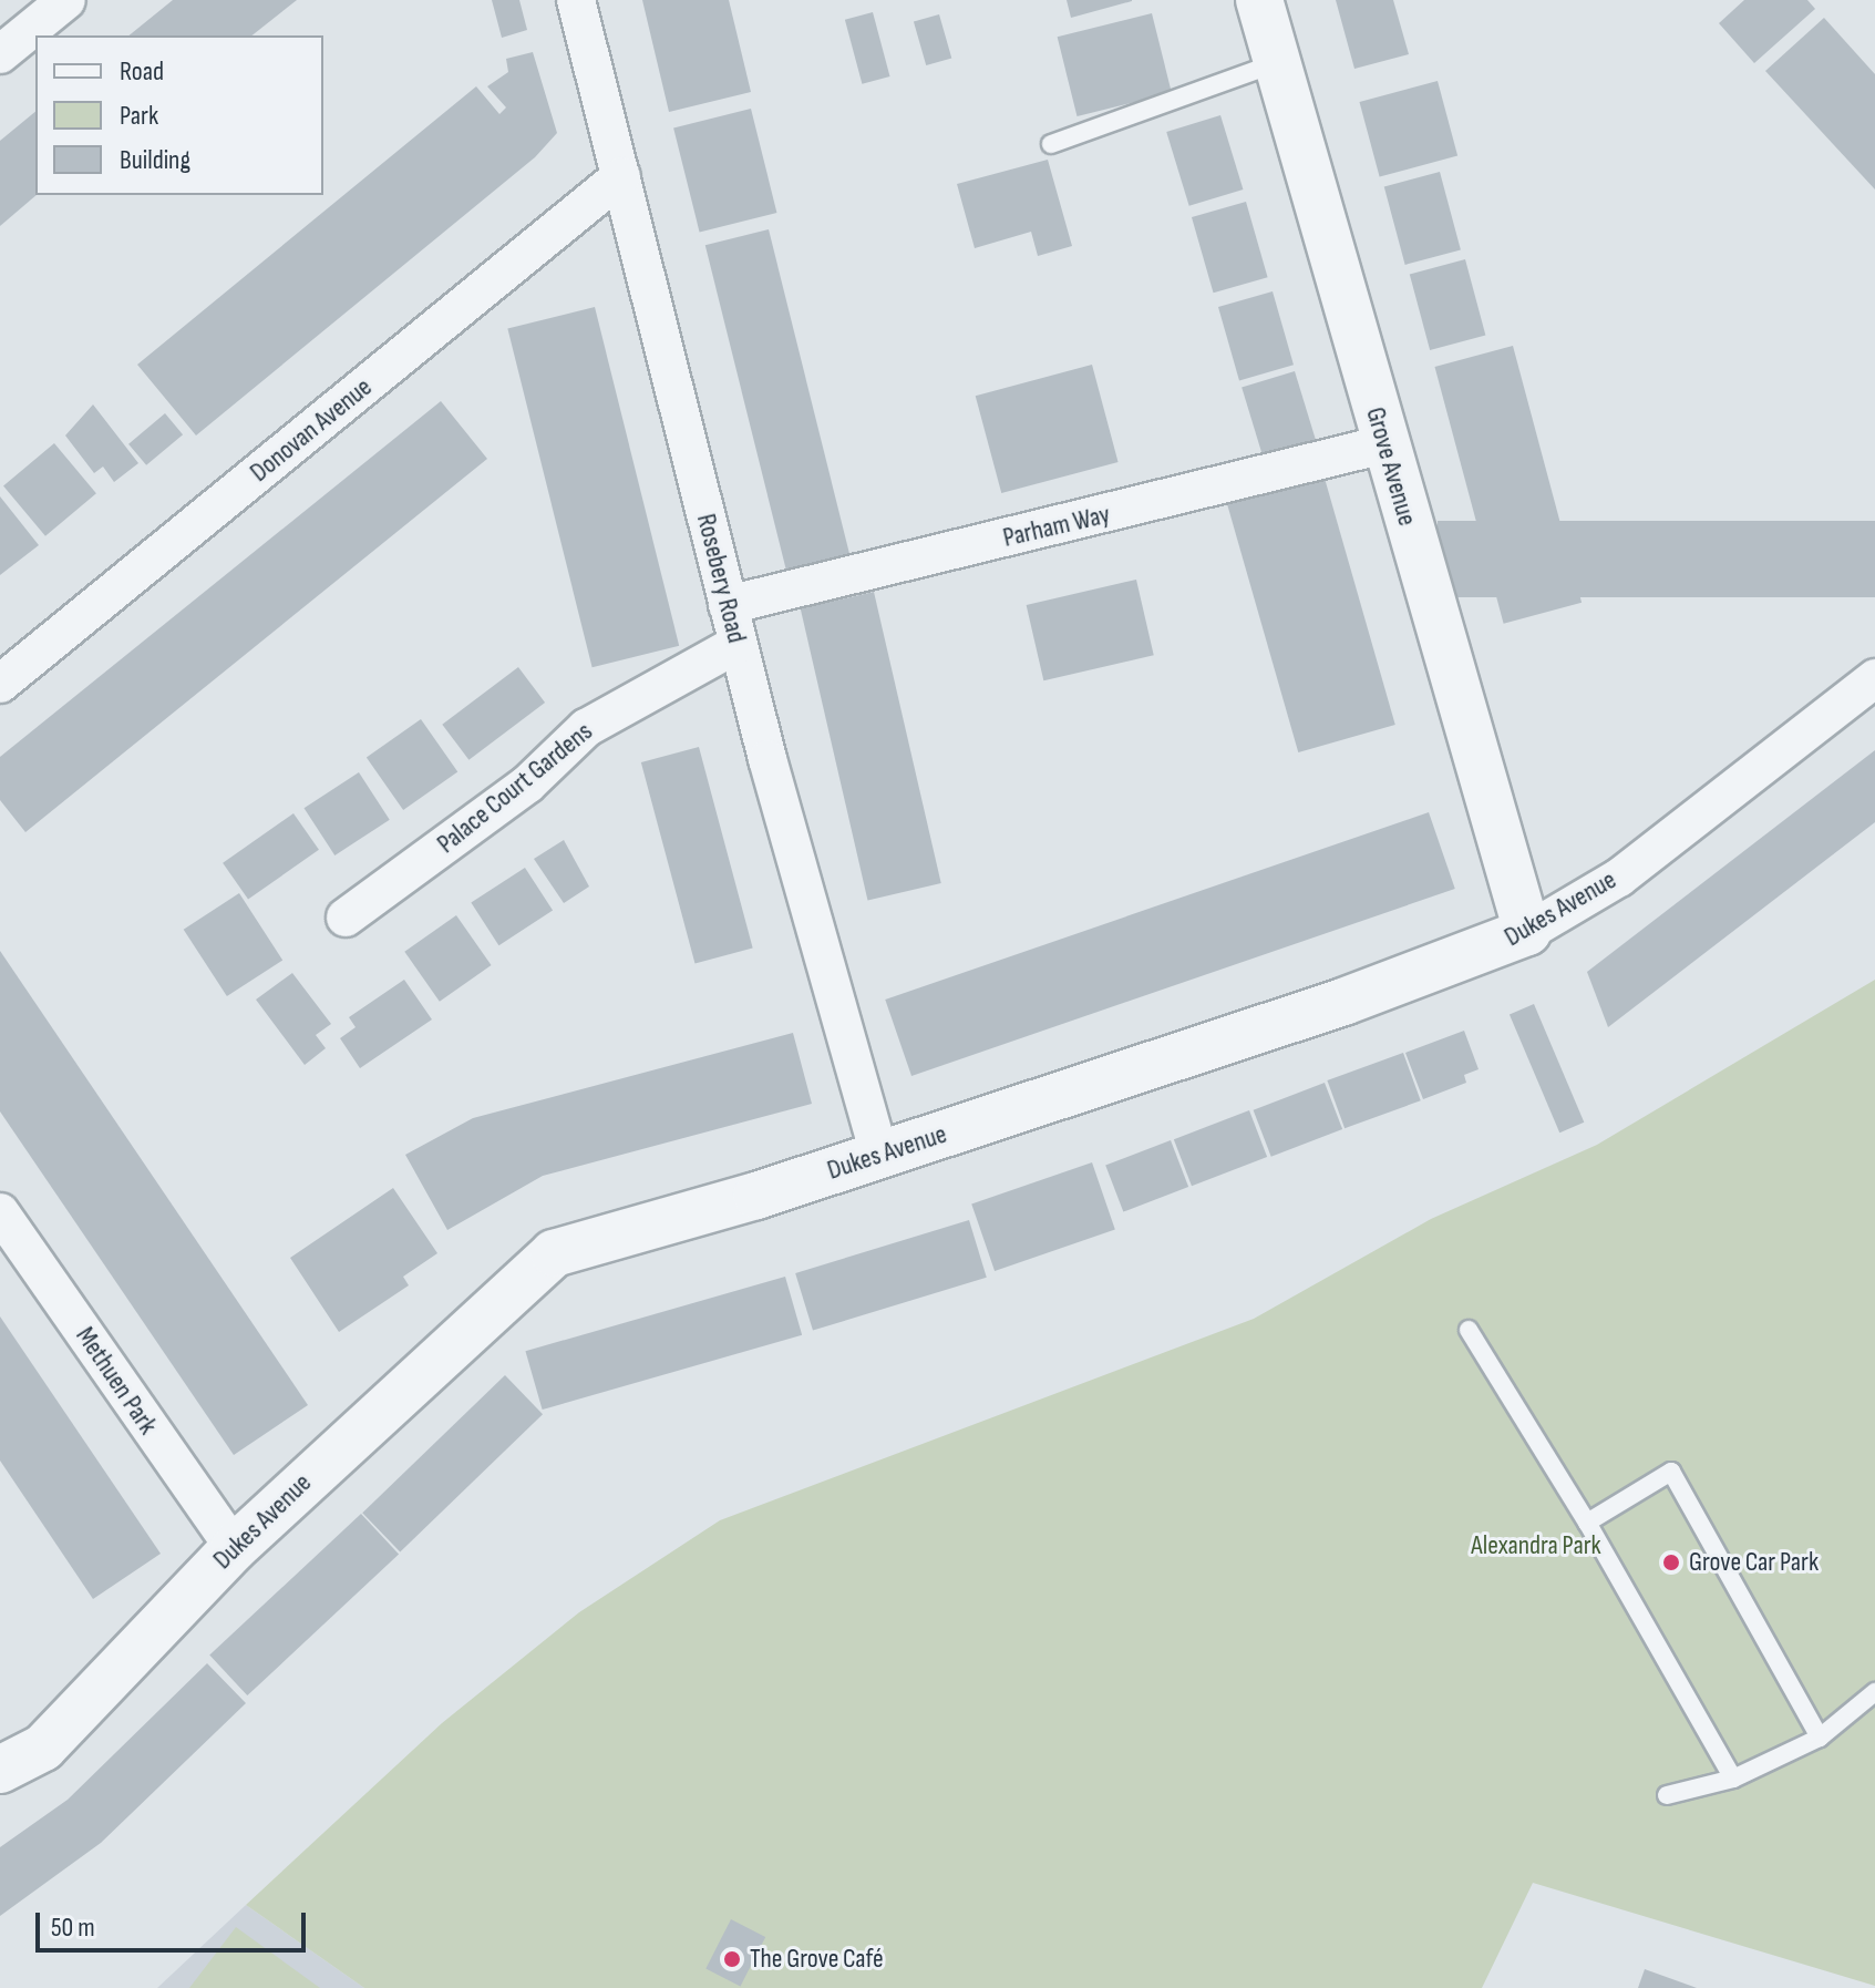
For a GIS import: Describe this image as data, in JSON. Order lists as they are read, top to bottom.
{
  "streets": {
    "street": [
      "Donovan Avenue",
      "Grove Avenue",
      "Parham Way",
      "Rosebery Road",
      "Palace Court Gardens",
      "Dukes Avenue",
      "Methuen Park"
    ]
  },
  "crossings": [
    ["Donovan Avenue", "Rosebery Road"],
    ["Grove Avenue", "Parham Way"],
    ["Grove Avenue", "Dukes Avenue"],
    ["Parham Way", "Rosebery Road"],
    ["Rosebery Road", "Palace Court Gardens"],
    ["Rosebery Road", "Dukes Avenue"],
    ["Dukes Avenue", "Methuen Park"]
  ],
  "parks": ["Alexandra Park"],
  "places": ["Grove Car Park", "The Grove Café"],
  "legend": ["Road", "Park", "Building"],
  "scale_bar": "50 m"
}
